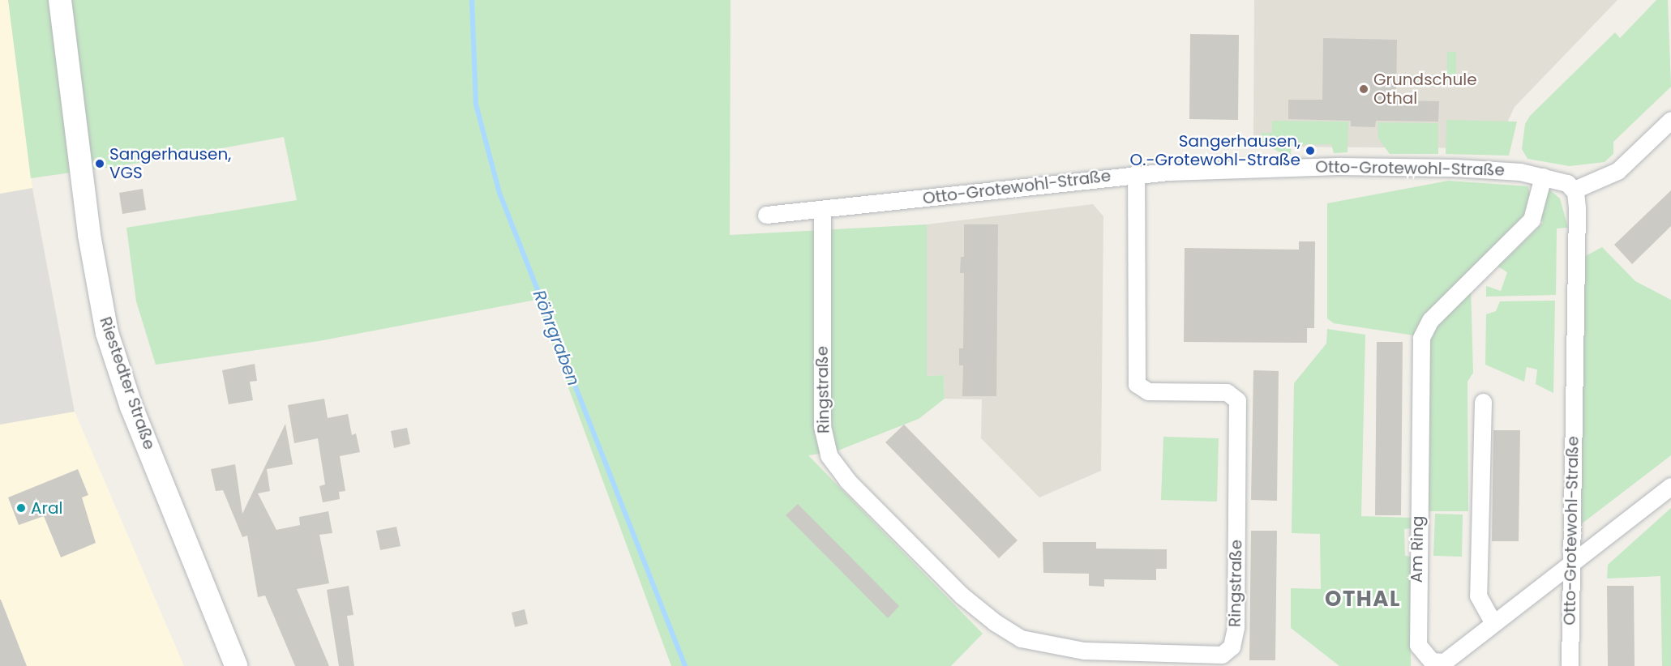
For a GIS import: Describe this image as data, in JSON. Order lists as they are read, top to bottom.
{
  "streets": {
    "main road": ["Riestedter Straße"],
    "street": ["Otto-Grotewohl-Straße", "Ringstraße", "Am Ring"]
  },
  "crossings": [
    ["Otto-Grotewohl-Straße", "Ringstraße"],
    ["Otto-Grotewohl-Straße", "Am Ring"]
  ],
  "districts": ["OTHAL"],
  "water": ["Röhrgraben"],
  "places": [
    "Grundschule Othal",
    "Sangerhausen, O.-Grotewohl-Straße",
    "Sangerhausen, VGS",
    "Aral"
  ]
}
